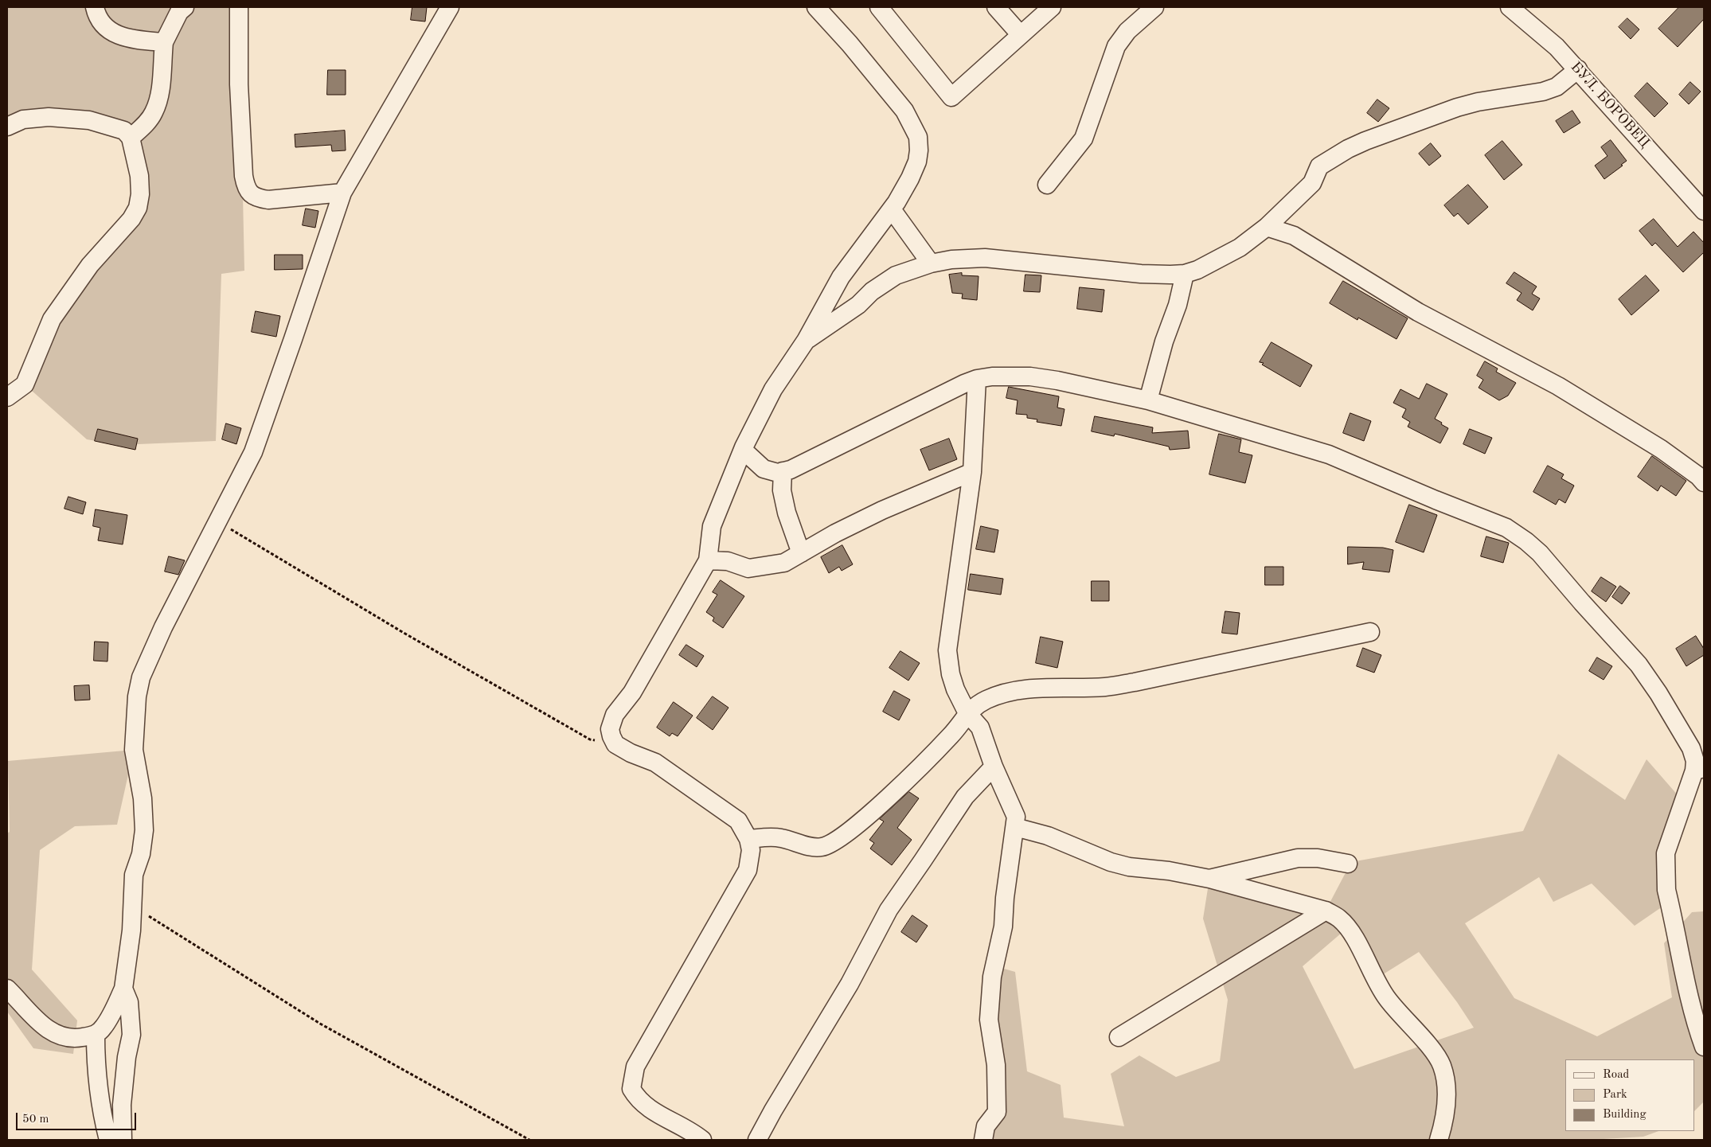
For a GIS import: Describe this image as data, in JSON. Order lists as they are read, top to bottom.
{
  "streets": {
    "street": ["БУЛ. БОРОВЕЦ"]
  },
  "legend": ["Road", "Park", "Building"],
  "scale_bar": "50 m"
}
